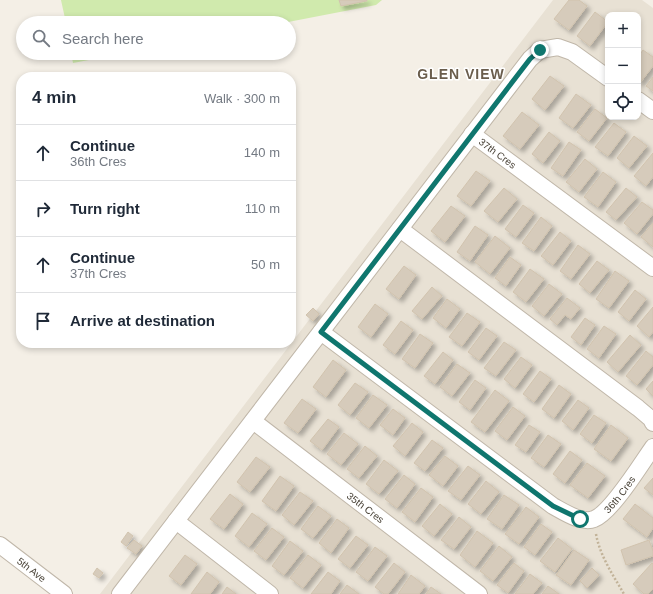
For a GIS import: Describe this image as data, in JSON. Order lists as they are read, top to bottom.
{
  "streets": {
    "street": [
      "37th Cres",
      "36th Cres",
      "35th Cres",
      "5th Ave"
    ]
  },
  "districts": ["GLEN VIEW"],
  "page": {
    "map_buttons": ["+", "−"],
    "search": "Search here",
    "heading": ["4 min", "Walk · 300 m"],
    "list": [
      ["Continue", "36th Cres", "140 m"],
      ["Turn right", "110 m"],
      ["Continue", "37th Cres", "50 m"],
      "Arrive at destination"
    ]
  }
}
